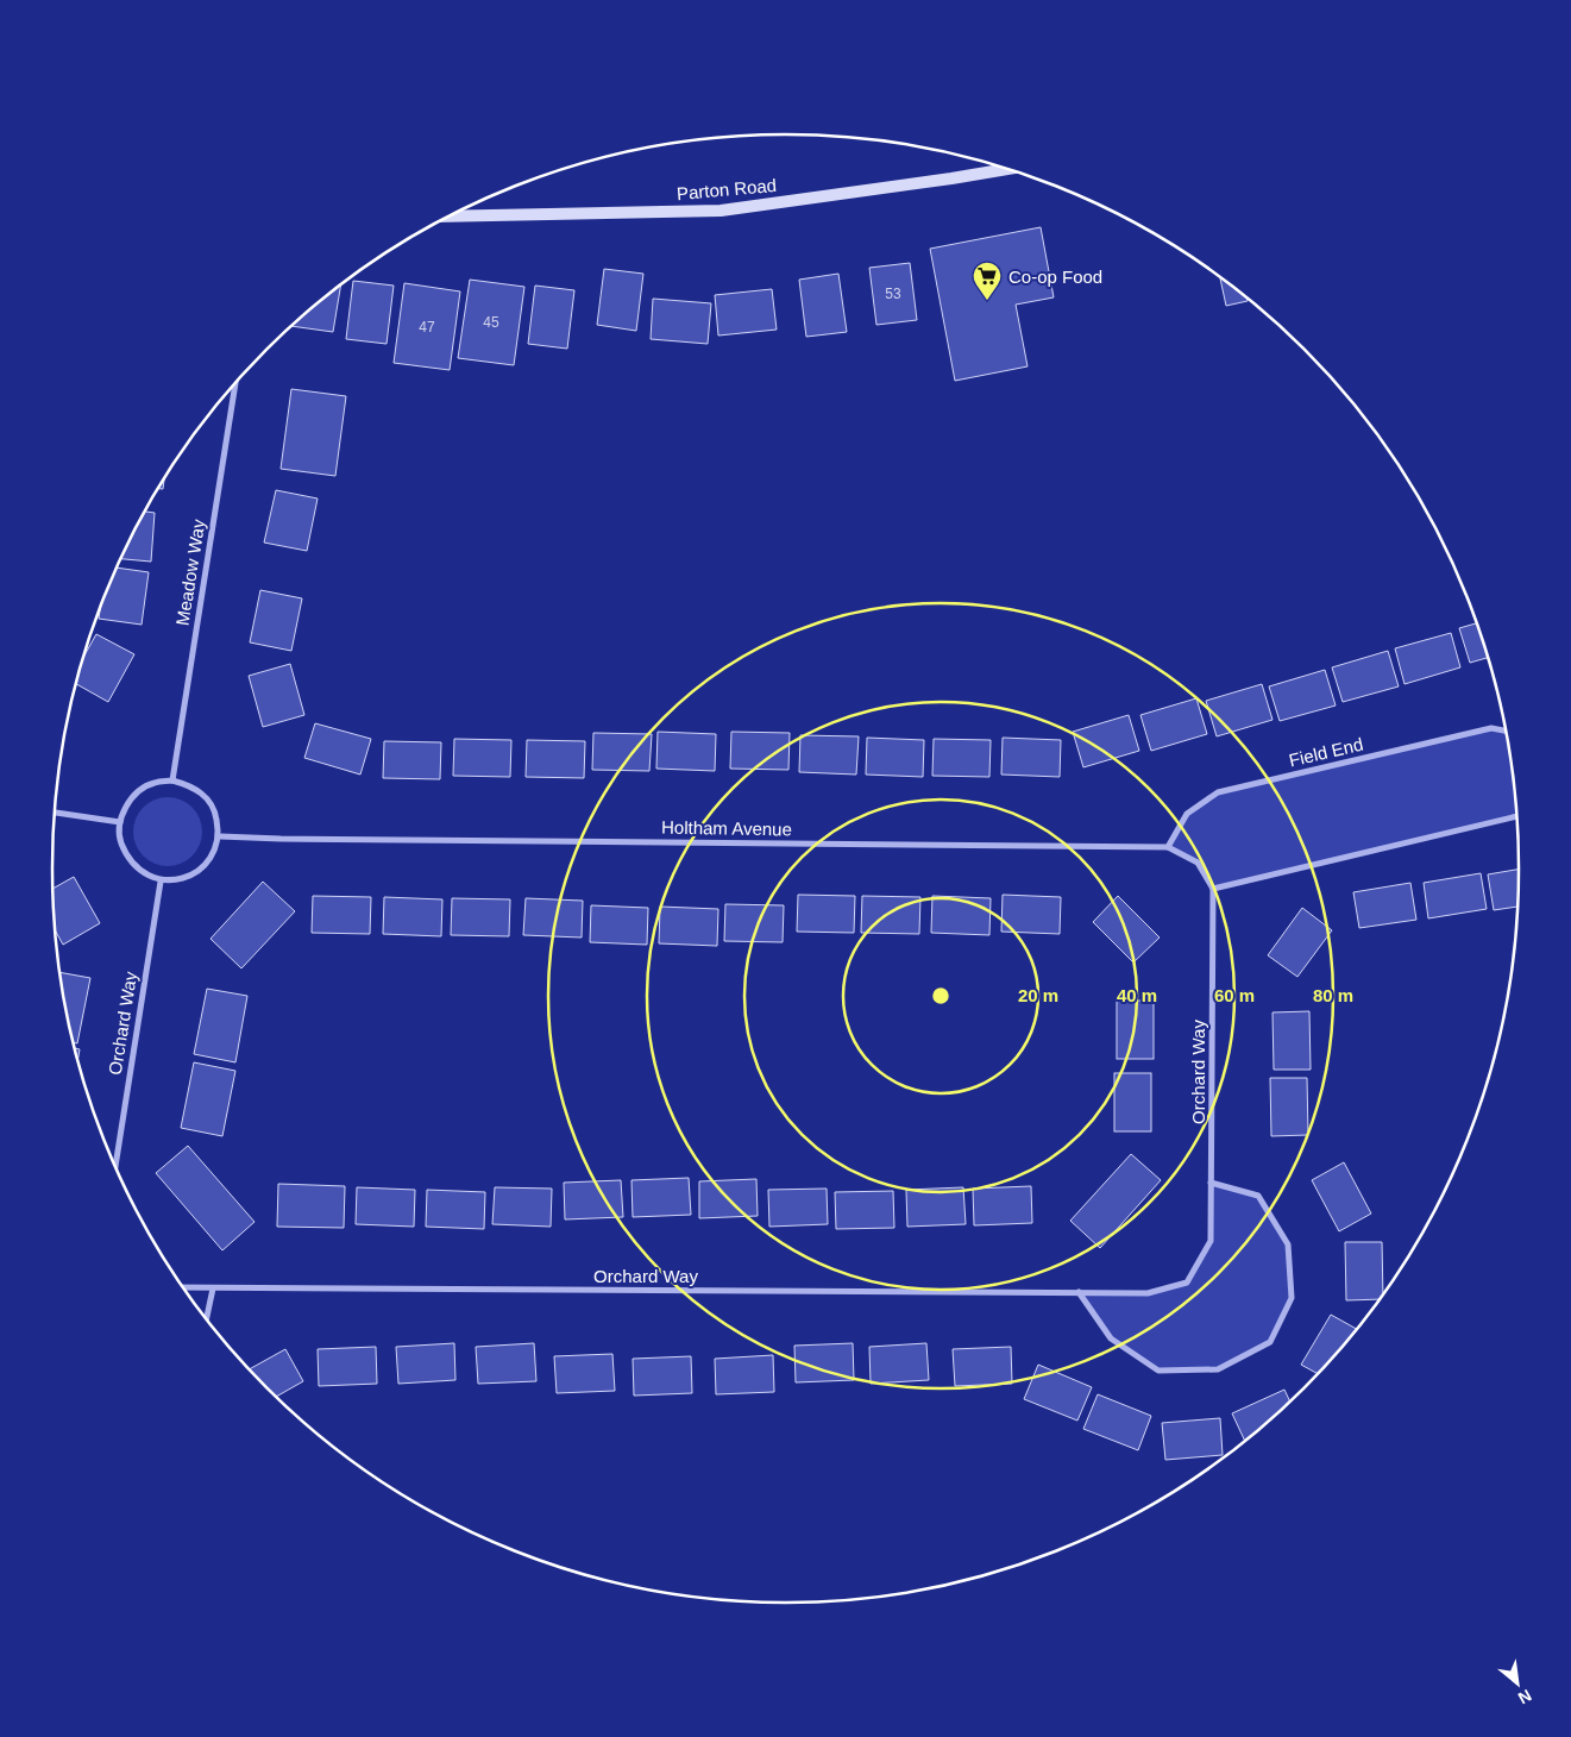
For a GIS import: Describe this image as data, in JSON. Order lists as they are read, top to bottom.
{
  "streets": {
    "street": [
      "Parton Road",
      "Meadow Way",
      "Field End",
      "Holtham Avenue",
      "Orchard Way"
    ]
  },
  "crossings": [
    ["Meadow Way", "Holtham Avenue"],
    ["Meadow Way", "Orchard Way"],
    ["Field End", "Holtham Avenue"],
    ["Holtham Avenue", "Orchard Way"]
  ],
  "places": {
    "supermarket": ["Co-op Food"]
  },
  "house_numbers": ["53", "45", "47"],
  "north": "bottom right",
  "rings": [
    "20 m",
    "40 m",
    "60 m",
    "80 m"
  ]
}
